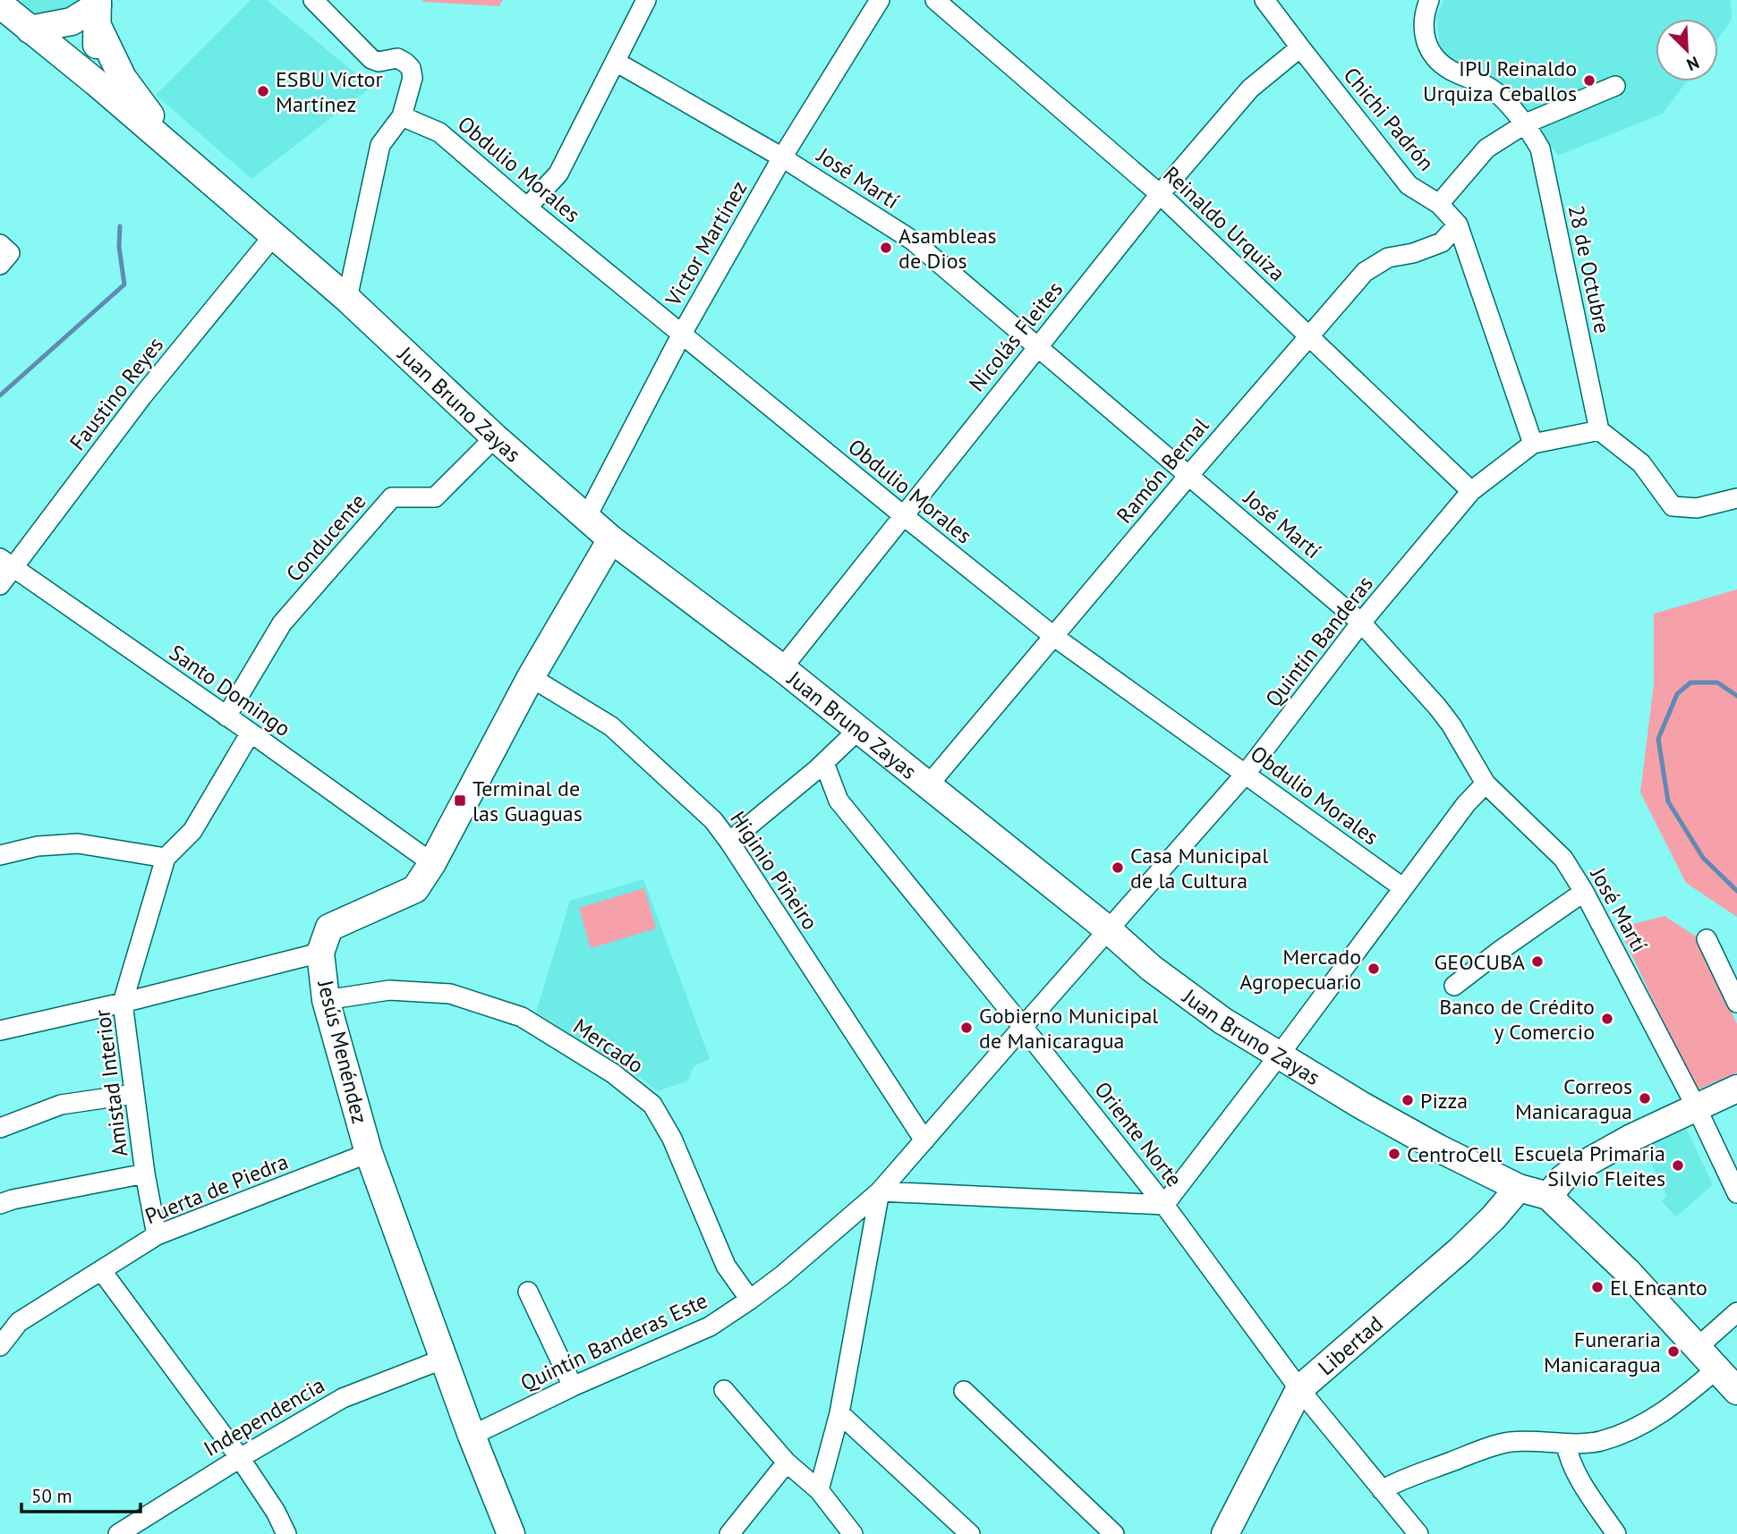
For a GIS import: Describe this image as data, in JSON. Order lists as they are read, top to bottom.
{
  "streets": {
    "main road": ["Juan Bruno Zayas", "Jesús Menéndez", "Libertad"],
    "street": [
      "Chichi Padrón",
      "Obdulio Morales",
      "José Martí",
      "Reinaldo Urquiza",
      "Victor Martínez",
      "28 de Octubre",
      "Nicolás Fleites",
      "Faustino Reyes",
      "Ramón Bernal",
      "Conducente",
      "Quintín Banderas",
      "Santo Domingo",
      "Higinio Piñeiro",
      "Mercado",
      "Amistad Interior",
      "Oriente Norte",
      "Puerta de Piedra",
      "Quintín Banderas Este",
      "Independencia"
    ]
  },
  "crossings": [
    ["Chichi Padrón", "Nicolás Fleites"],
    ["Chichi Padrón", "Ramón Bernal"],
    ["Chichi Padrón", "Quintín Banderas"],
    ["Obdulio Morales", "Victor Martínez"],
    ["Obdulio Morales", "Nicolás Fleites"],
    ["Obdulio Morales", "Ramón Bernal"],
    ["Obdulio Morales", "Quintín Banderas"],
    ["José Martí", "Victor Martínez"],
    ["José Martí", "Nicolás Fleites"],
    ["José Martí", "Ramón Bernal"],
    ["José Martí", "Quintín Banderas"],
    ["Reinaldo Urquiza", "Nicolás Fleites"],
    ["Reinaldo Urquiza", "Ramón Bernal"],
    ["Reinaldo Urquiza", "Quintín Banderas"],
    ["Victor Martínez", "Juan Bruno Zayas"],
    ["28 de Octubre", "Quintín Banderas"],
    ["Nicolás Fleites", "Juan Bruno Zayas"],
    ["Faustino Reyes", "Juan Bruno Zayas"],
    ["Faustino Reyes", "Santo Domingo"],
    ["Juan Bruno Zayas", "Ramón Bernal"],
    ["Juan Bruno Zayas", "Conducente"],
    ["Juan Bruno Zayas", "Quintín Banderas"],
    ["Juan Bruno Zayas", "Jesús Menéndez"],
    ["Juan Bruno Zayas", "Quintín Banderas Este"],
    ["Juan Bruno Zayas", "Libertad"],
    ["Conducente", "Santo Domingo"],
    ["Quintín Banderas", "Quintín Banderas Este"],
    ["Santo Domingo", "Jesús Menéndez"],
    ["Santo Domingo", "Amistad Interior"],
    ["Higinio Piñeiro", "Jesús Menéndez"],
    ["Higinio Piñeiro", "Quintín Banderas Este"],
    ["Mercado", "Jesús Menéndez"],
    ["Mercado", "Quintín Banderas Este"],
    ["Jesús Menéndez", "Puerta de Piedra"],
    ["Jesús Menéndez", "Quintín Banderas Este"],
    ["Jesús Menéndez", "Independencia"],
    ["Amistad Interior", "Puerta de Piedra"],
    ["Oriente Norte", "Quintín Banderas Este"],
    ["Oriente Norte", "Libertad"]
  ],
  "places": {
    "other": [
      "IPU Reinaldo Urquiza Ceballos",
      "ESBU Víctor Martínez",
      "Asambleas de Dios",
      "Casa Municipal de la Cultura",
      "GEOCUBA",
      "Mercado Agropecuario",
      "Banco de Crédito y Comercio",
      "Gobierno Municipal de Manicaragua",
      "Correos Manicaragua",
      "Pizza",
      "CentroCell",
      "Escuela Primaria Silvio Fleites",
      "El Encanto",
      "Funeraria Manicaragua"
    ],
    "transit": ["Terminal de las Guaguas"]
  },
  "scale_bar": "50 m",
  "north": "bottom right"
}
